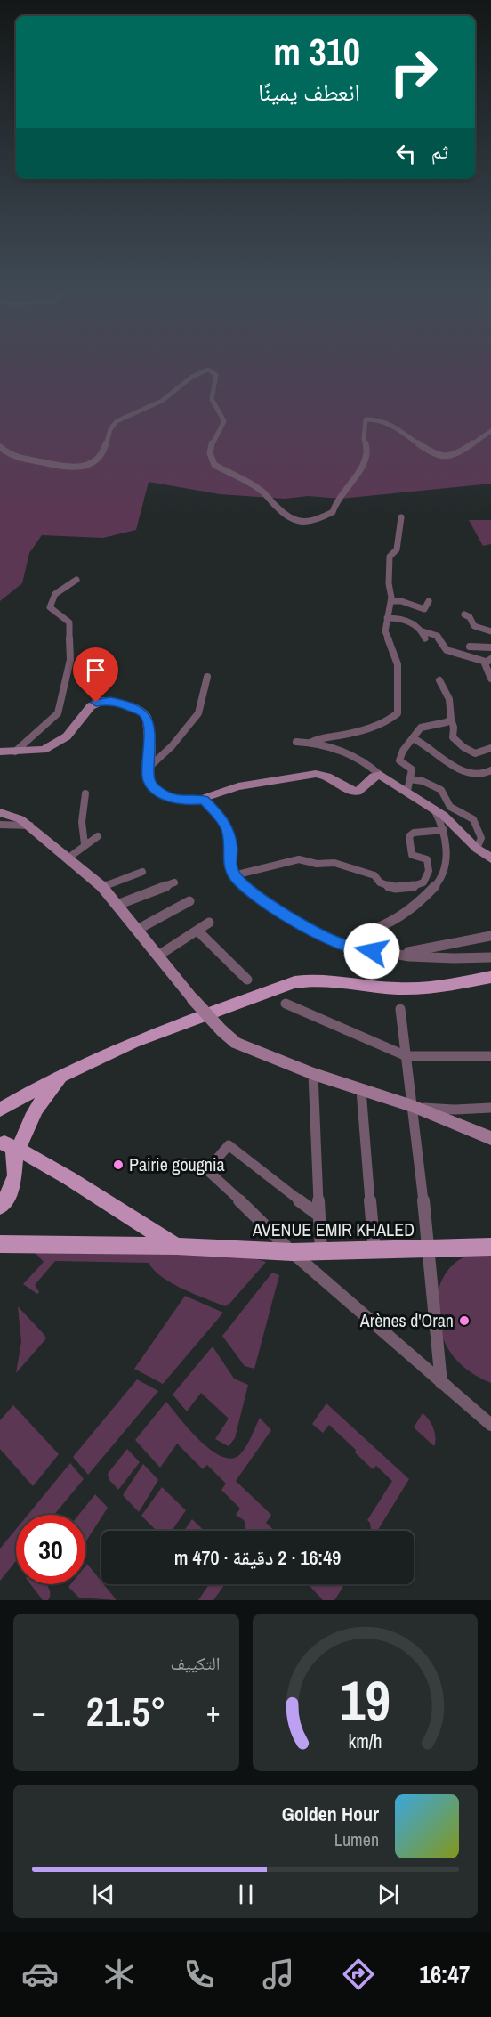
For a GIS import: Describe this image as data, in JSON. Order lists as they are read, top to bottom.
{
  "streets": {
    "main road": ["AVENUE EMIR KHALED"]
  },
  "places": ["Pairie gougnia", "Arènes d'Oran"],
  "page": {
    "turn": ["310 m", "انعطف يمينًا"],
    "then": "ثم",
    "limit": "30",
    "trip": "16:49 · 2 دقيقة · 470 m",
    "tile": "التكييف",
    "heat": ["−", "21.5°", "+"],
    "song": ["Golden Hour", "Lumen"],
    "tabs": "16:47",
    "gauge": ["19", "km/h"]
  }
}
